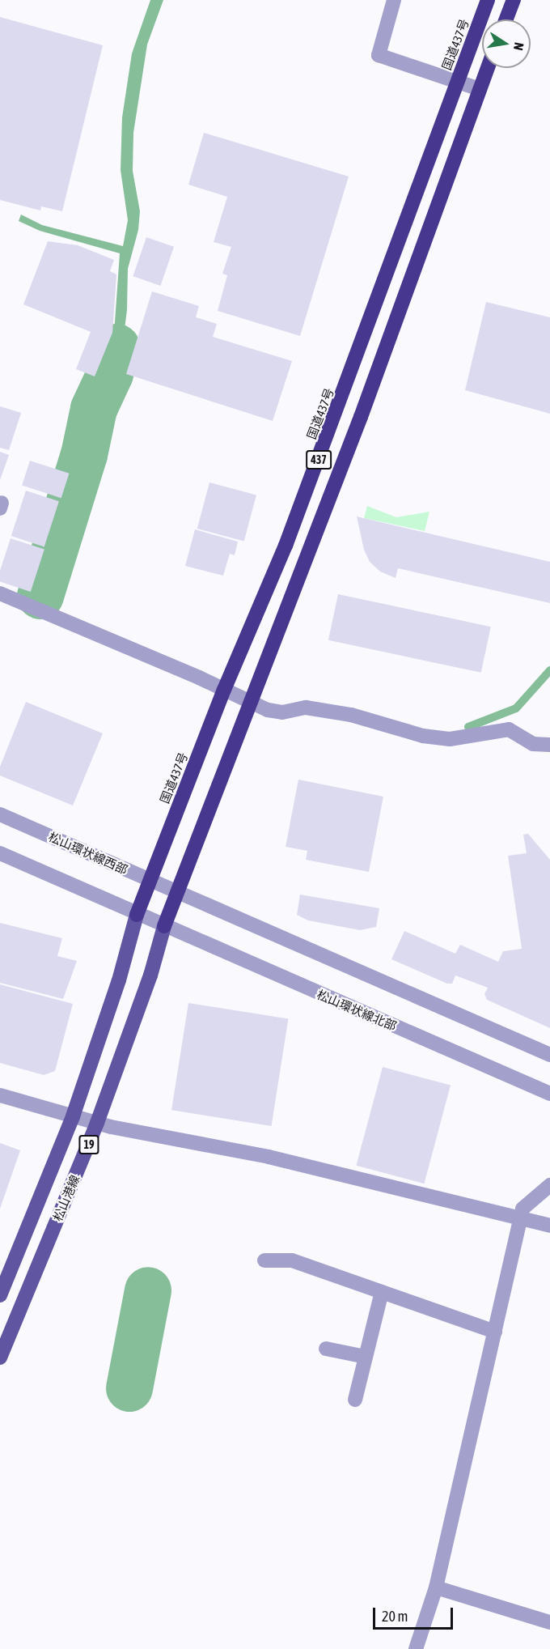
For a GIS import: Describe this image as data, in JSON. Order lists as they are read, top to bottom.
{
  "streets": {
    "highway": ["国道437号", "437"],
    "main road": ["19", "松山港線"],
    "street": ["松山環状線西部", "松山環状線北部"]
  },
  "crossings": [
    ["国道437号", "松山環状線西部"],
    ["国道437号", "松山港線"],
    ["437", "松山環状線西部"],
    ["437", "松山環状線北部"],
    ["437", "松山港線"],
    ["松山環状線北部", "松山港線"]
  ],
  "scale_bar": "20 m",
  "north": "right"
}
